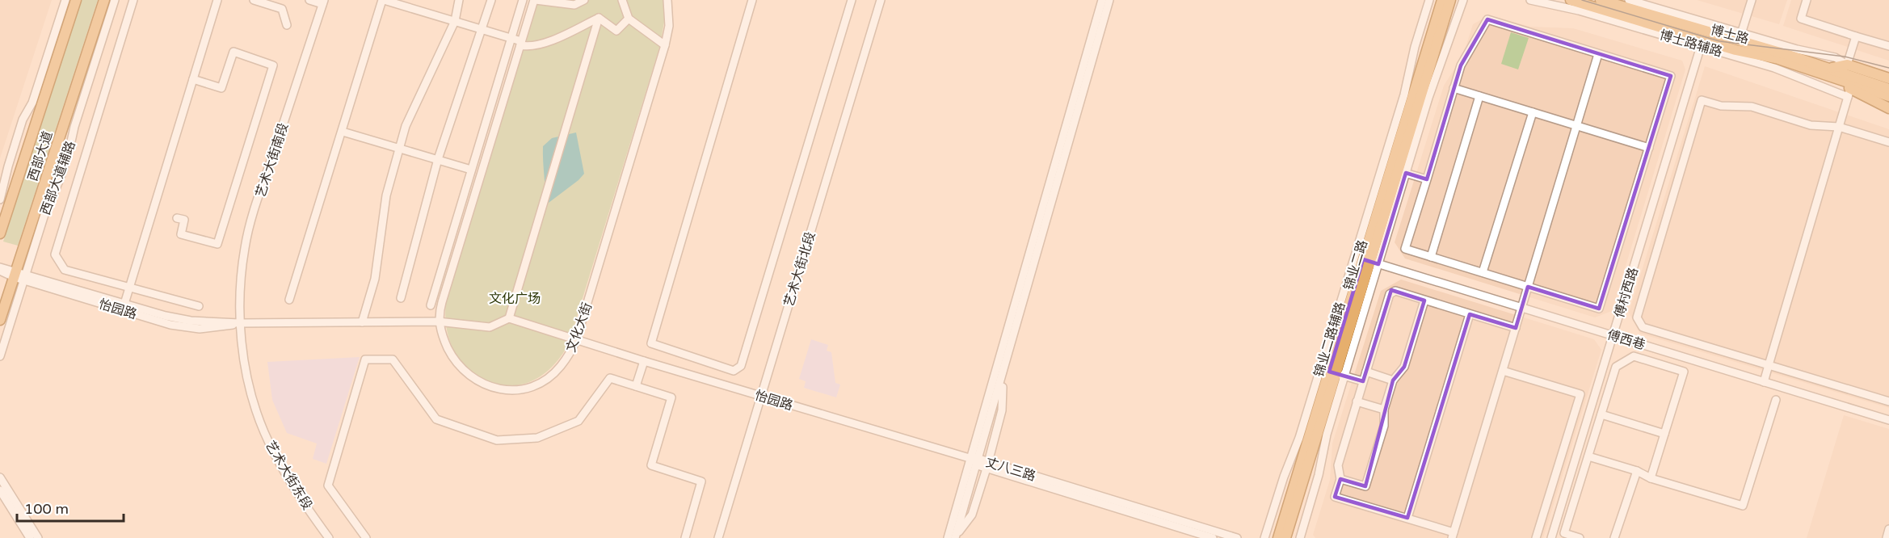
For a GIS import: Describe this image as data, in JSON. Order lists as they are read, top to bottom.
{
  "streets": {
    "main road": ["博士路", "西部大道", "锦业二路"],
    "street": [
      "博士路辅路",
      "艺术大街南段",
      "西部大道辅路",
      "艺术大街北段",
      "傅村西路",
      "怡园路",
      "文化大街",
      "锦业二路辅路",
      "傅西巷",
      "丈八三路",
      "艺术大街东段"
    ]
  },
  "crossings": [
    ["博士路", "博士路辅路"],
    ["博士路辅路", "傅村西路"],
    ["西部大道", "西部大道辅路"],
    ["西部大道", "怡园路"],
    ["艺术大街南段", "怡园路"],
    ["艺术大街南段", "艺术大街东段"],
    ["西部大道辅路", "怡园路"],
    ["锦业二路", "锦业二路辅路"],
    ["锦业二路", "傅西巷"],
    ["艺术大街北段", "怡园路"],
    ["傅村西路", "傅西巷"],
    ["怡园路", "文化大街"],
    ["怡园路", "丈八三路"],
    ["怡园路", "艺术大街东段"]
  ],
  "parks": ["文化广场"],
  "scale_bar": "100 m"
}
